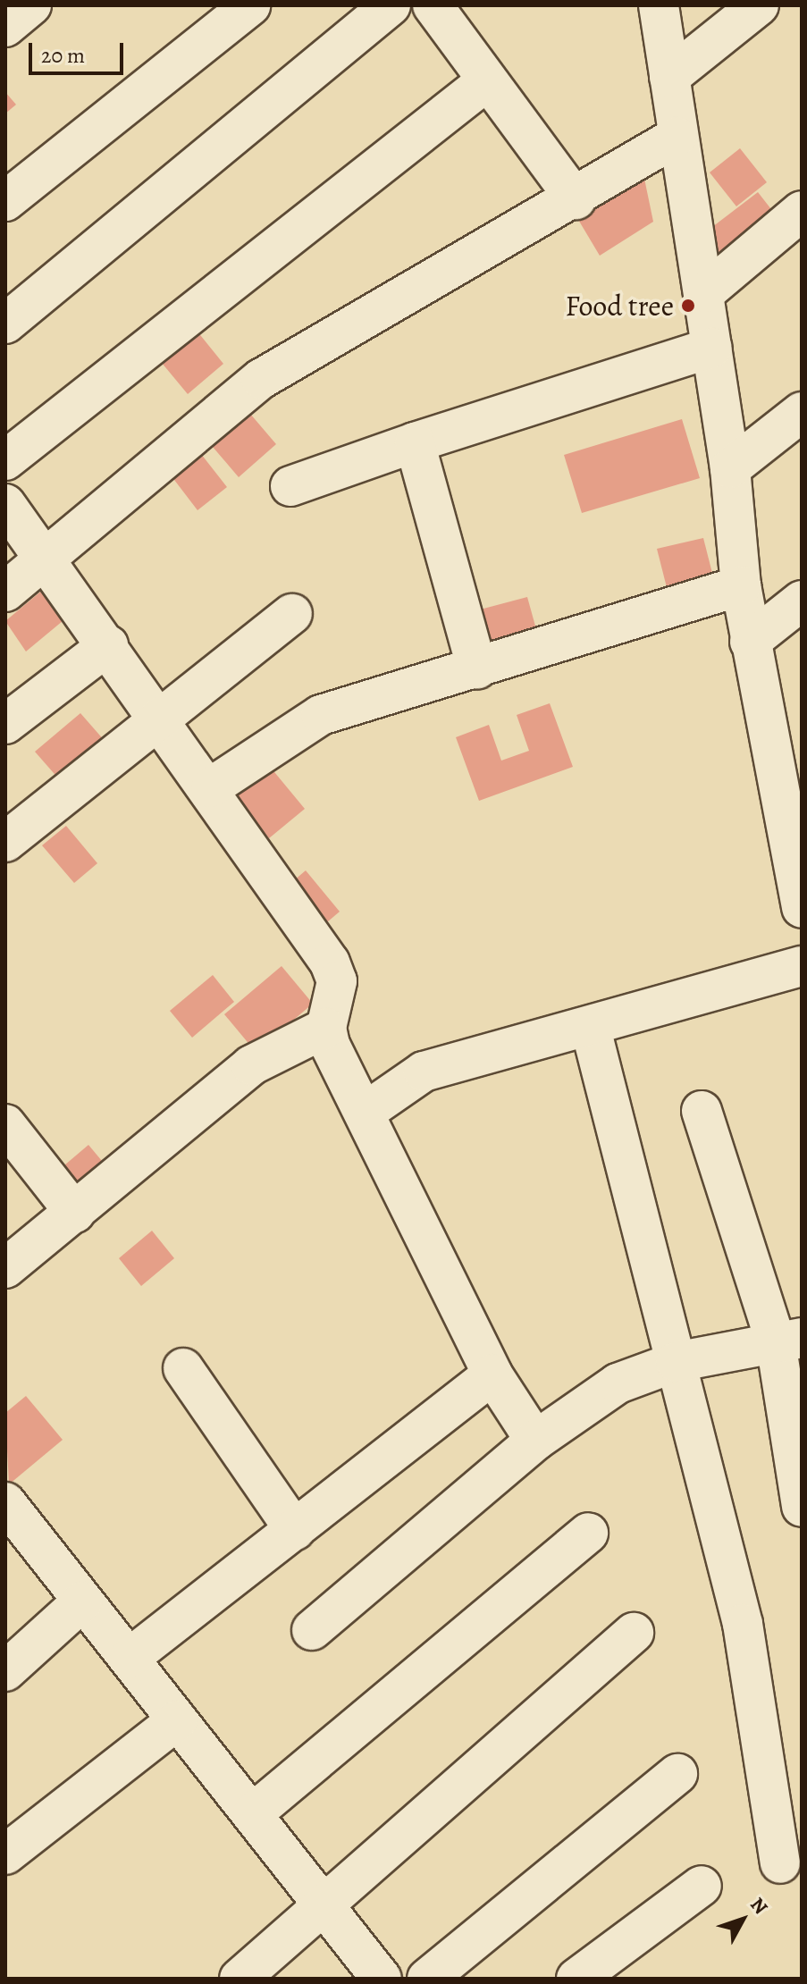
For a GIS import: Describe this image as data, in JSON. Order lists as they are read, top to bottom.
{
  "places": ["Food tree"],
  "scale_bar": "20 m",
  "north": "top right"
}
